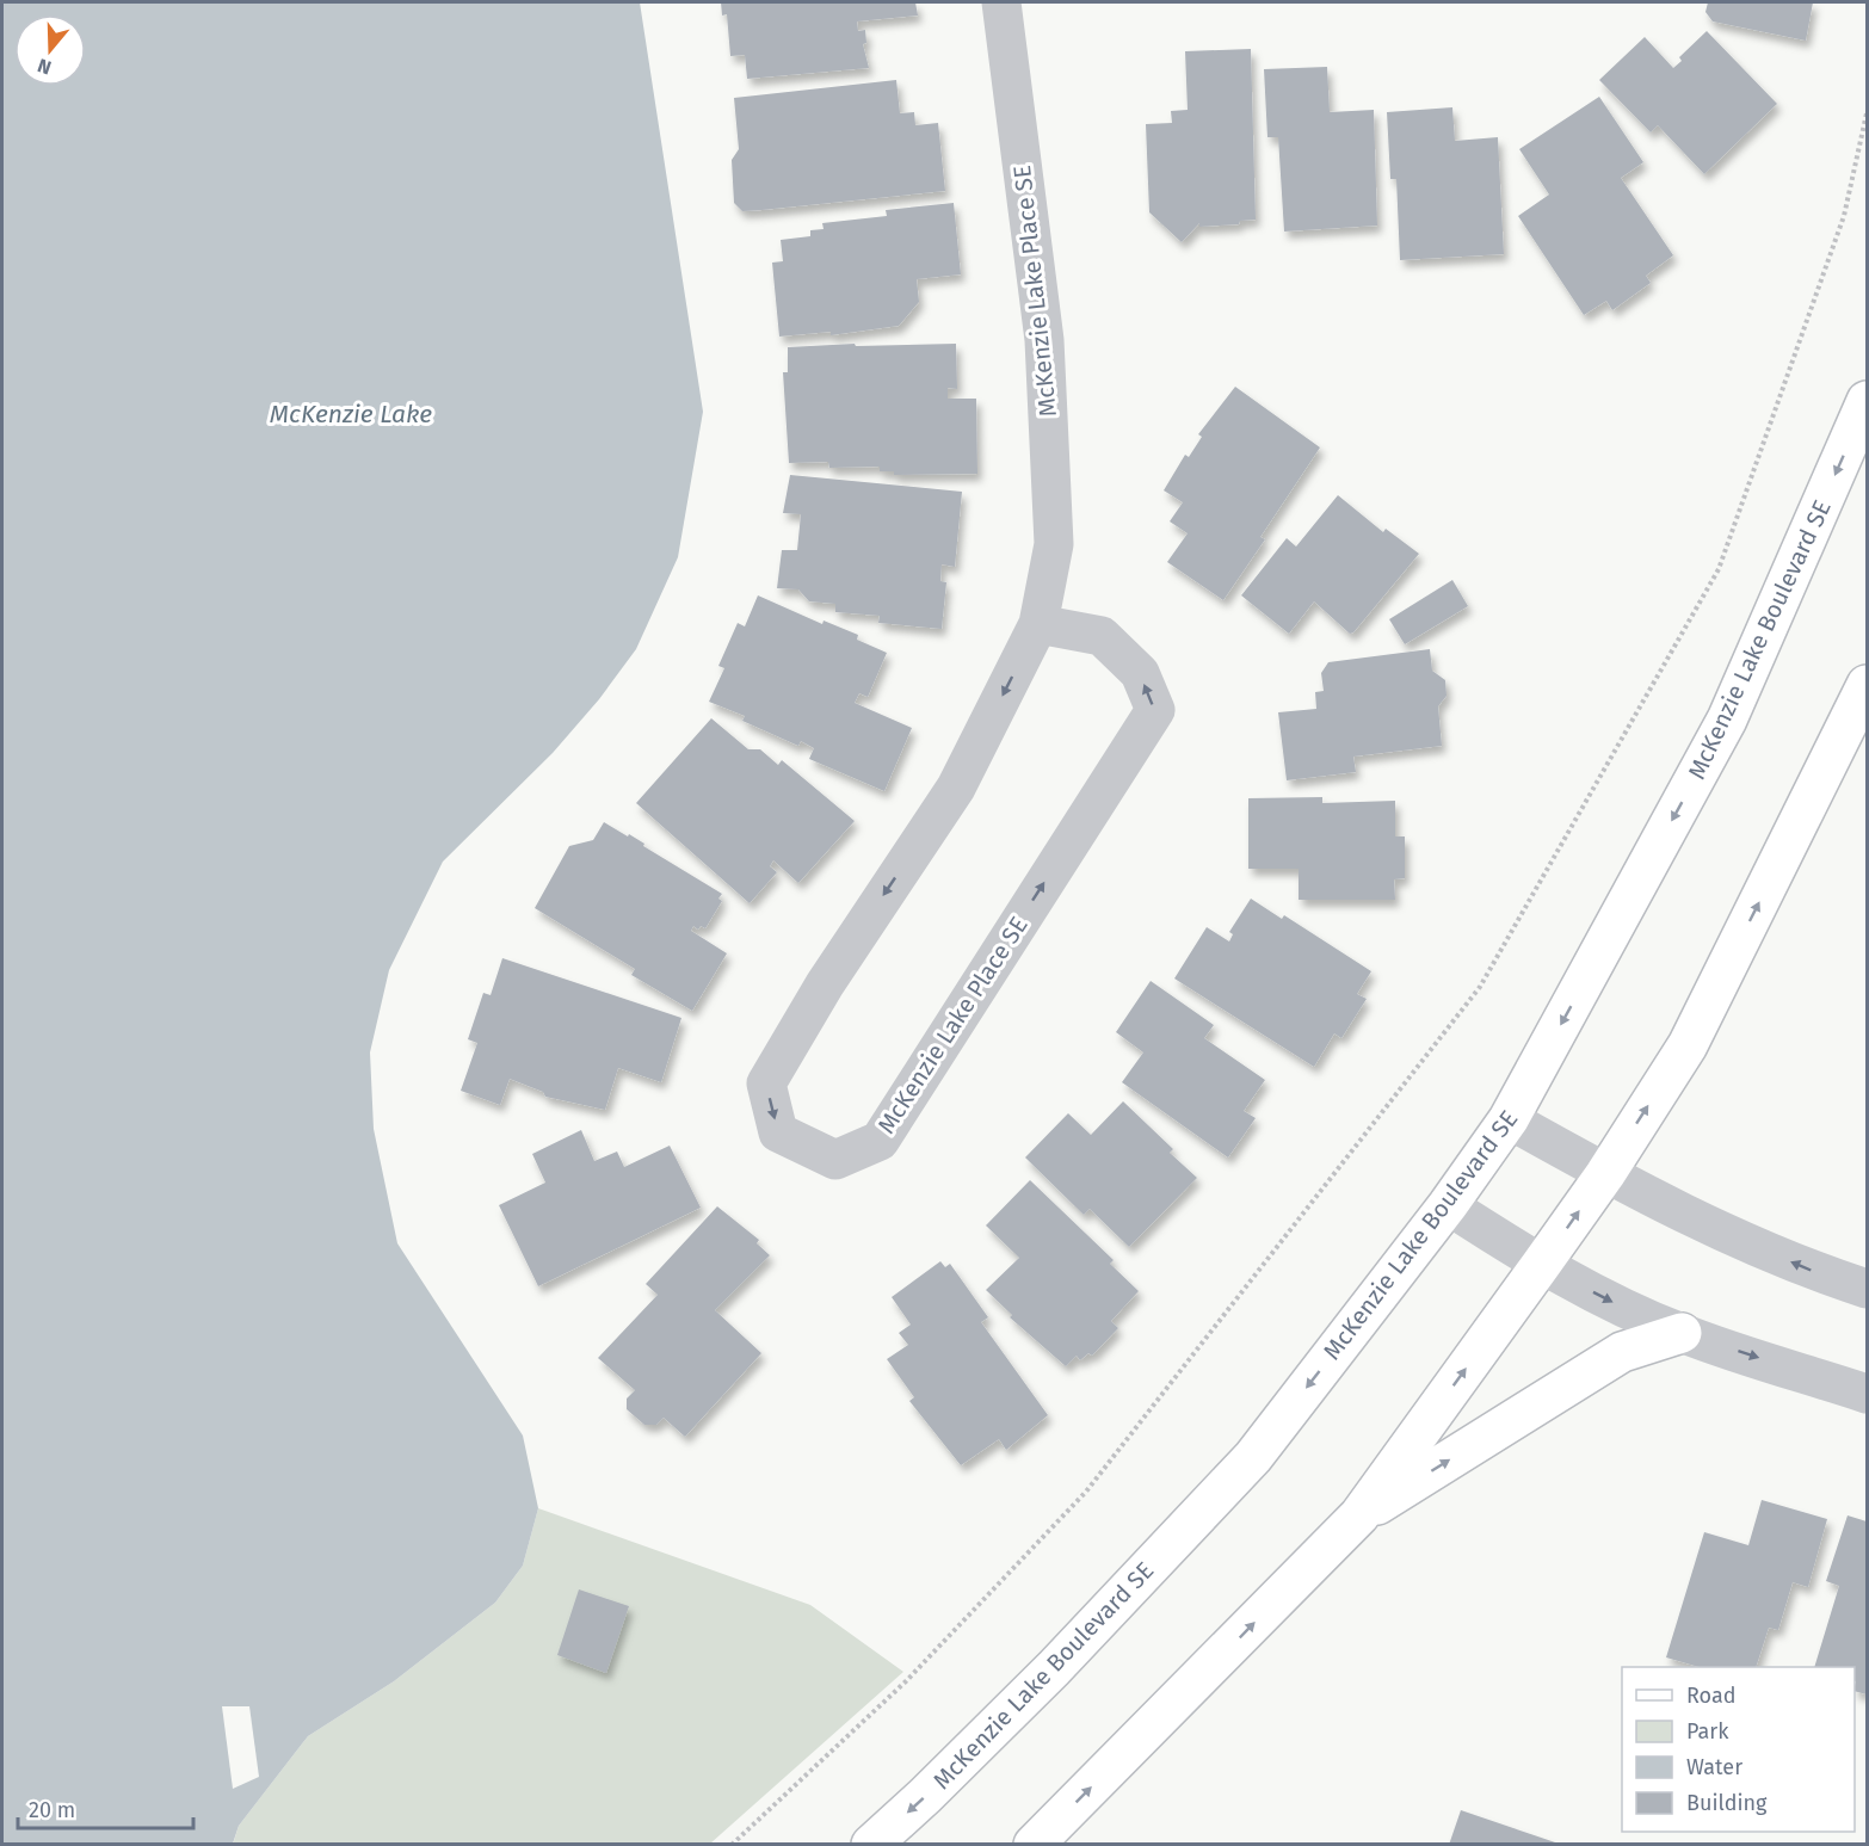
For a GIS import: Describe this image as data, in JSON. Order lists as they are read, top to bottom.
{
  "streets": {
    "main road": ["McKenzie Lake Boulevard SE"],
    "street": ["McKenzie Lake Place SE"]
  },
  "water": ["McKenzie Lake"],
  "legend": [
    "Road",
    "Park",
    "Water",
    "Building"
  ],
  "scale_bar": "20 m",
  "north": "bottom"
}
